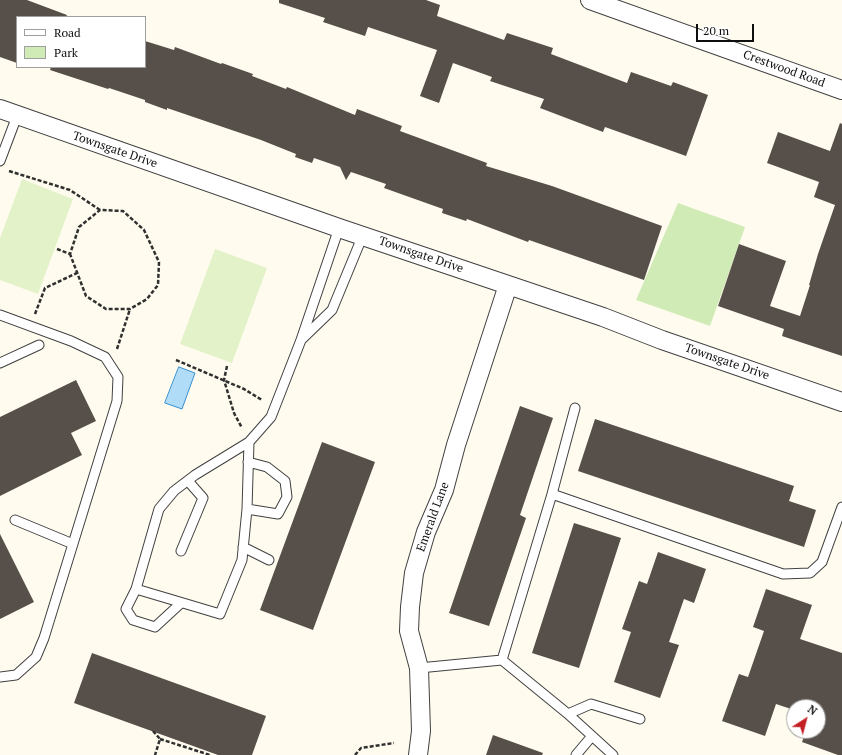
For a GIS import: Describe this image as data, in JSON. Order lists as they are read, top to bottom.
{
  "streets": {
    "street": ["Crestwood Road", "Townsgate Drive", "Emerald Lane"]
  },
  "crossings": [
    ["Townsgate Drive", "Emerald Lane"]
  ],
  "legend": ["Road", "Park"],
  "scale_bar": "20 m",
  "north": "top right"
}
